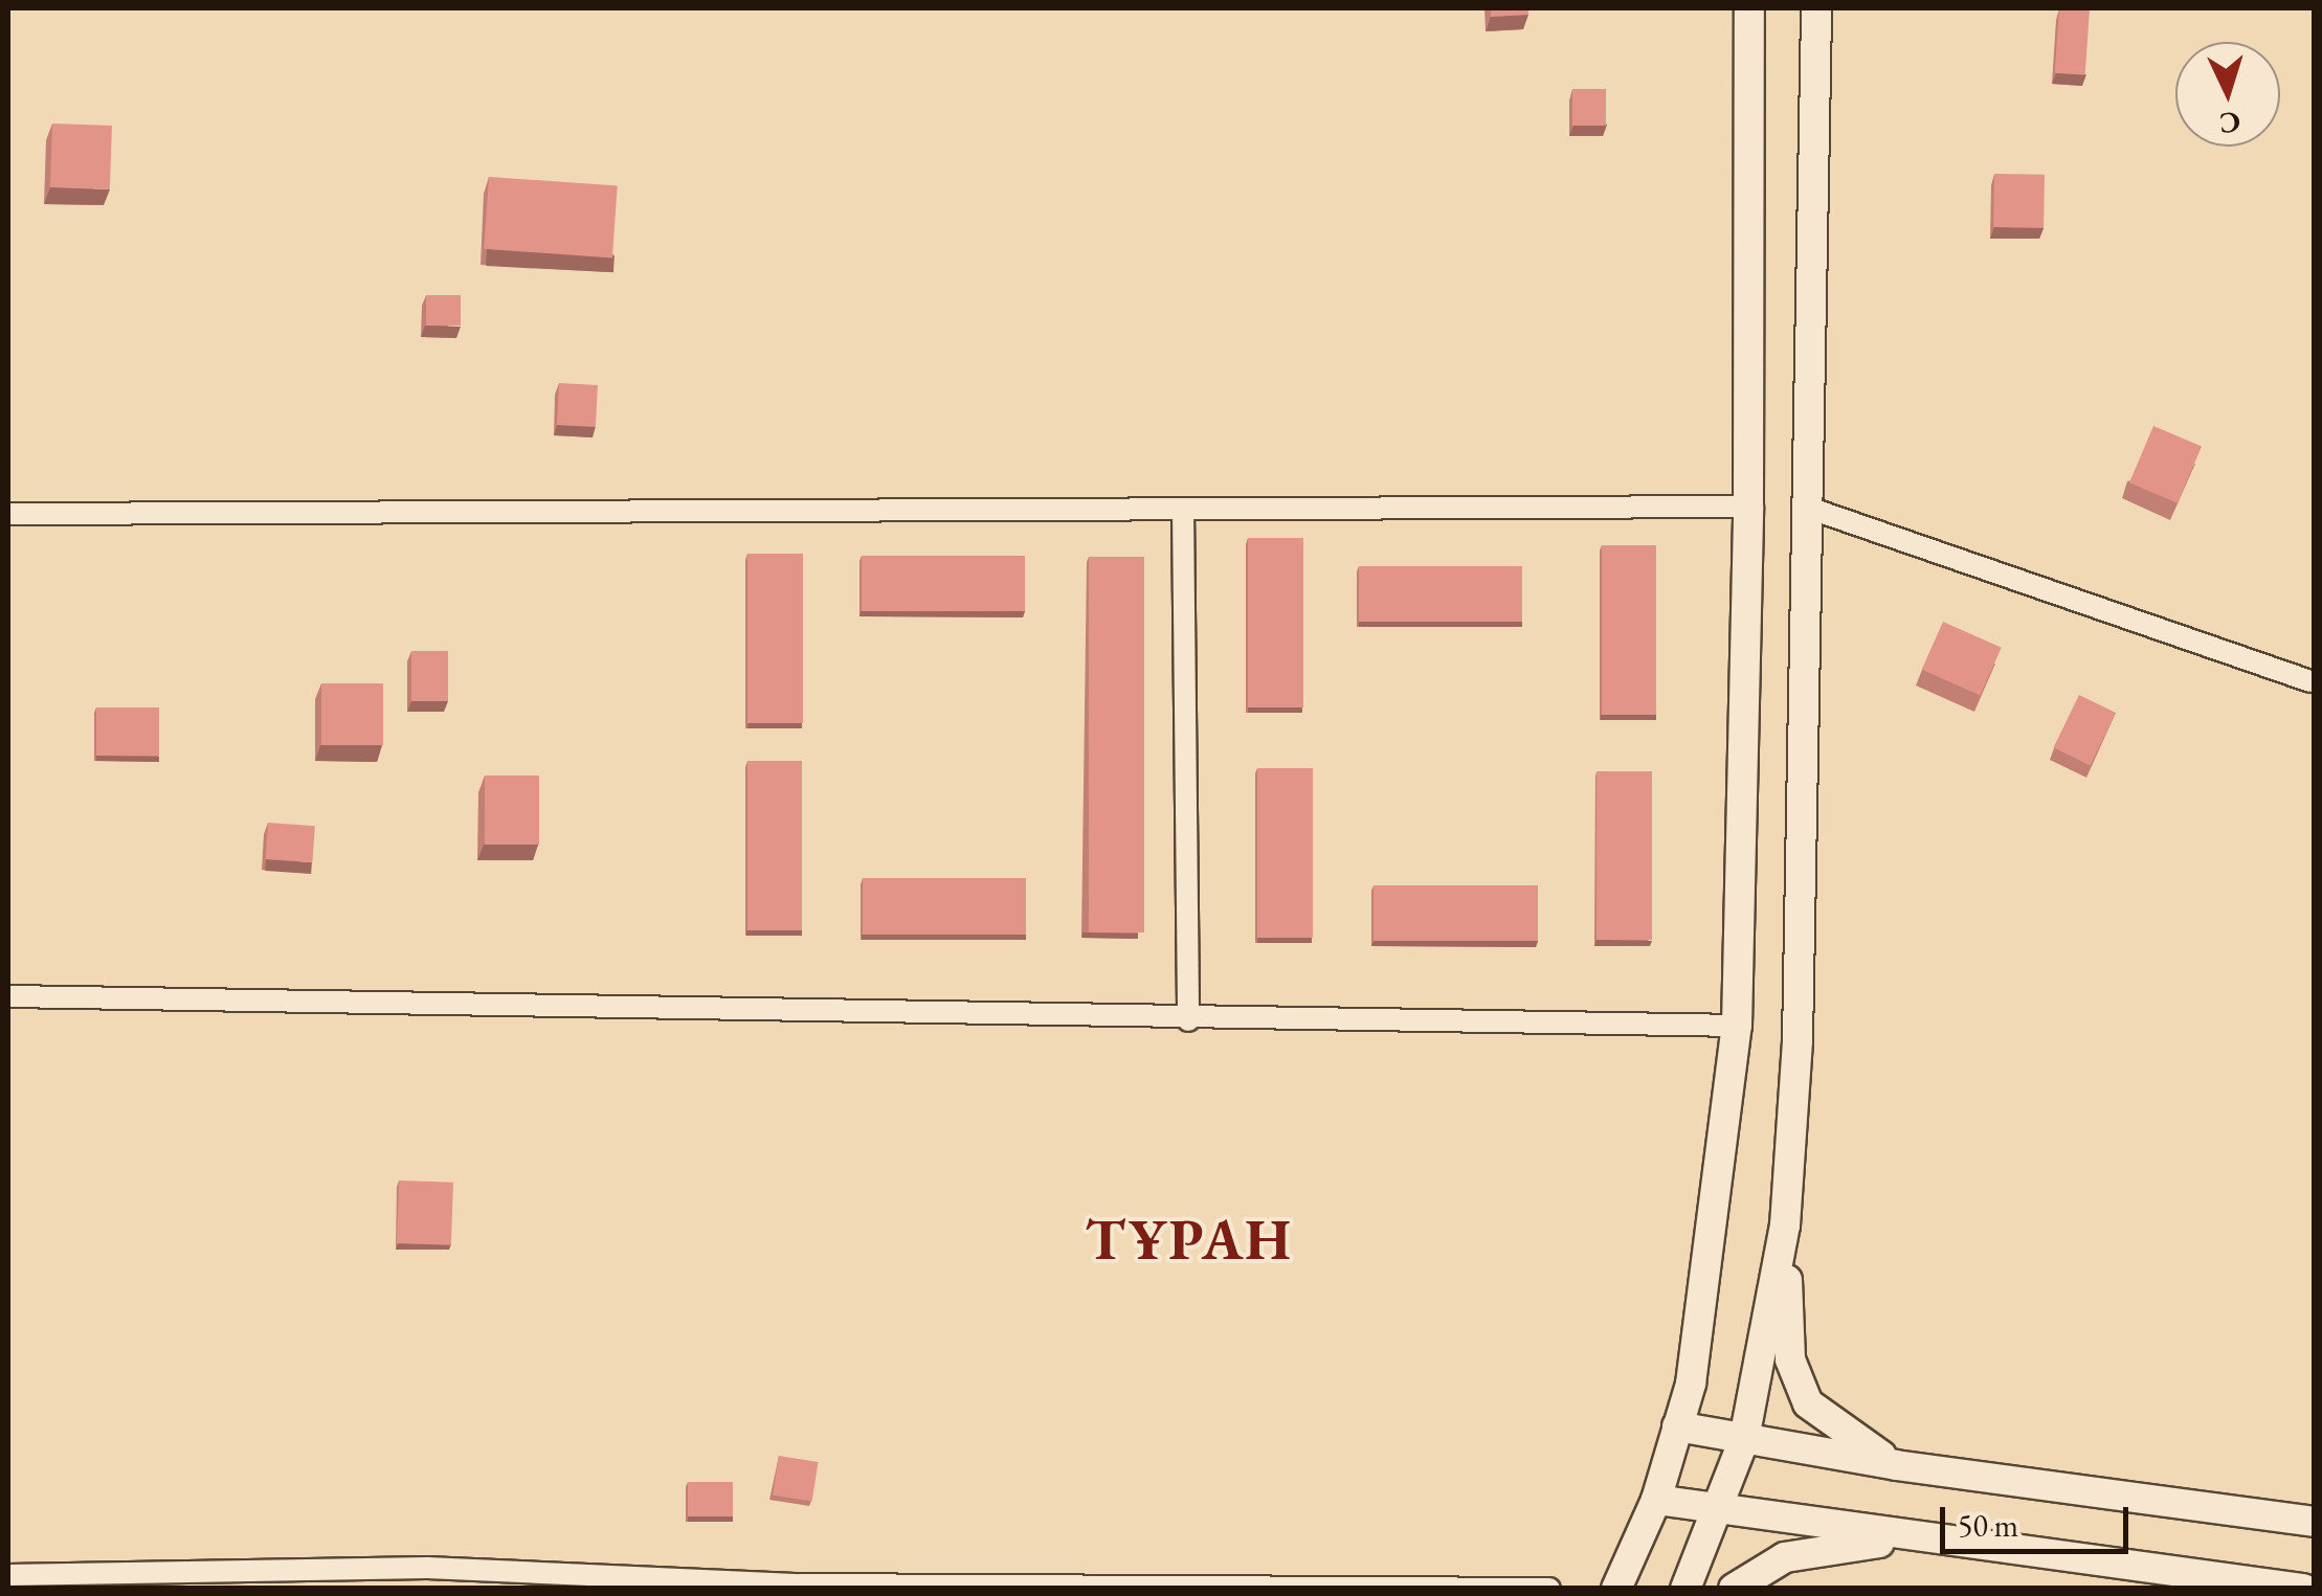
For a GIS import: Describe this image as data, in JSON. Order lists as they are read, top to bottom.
{
  "districts": ["ТҰРАН"],
  "scale_bar": "50 m",
  "north": "bottom"
}
